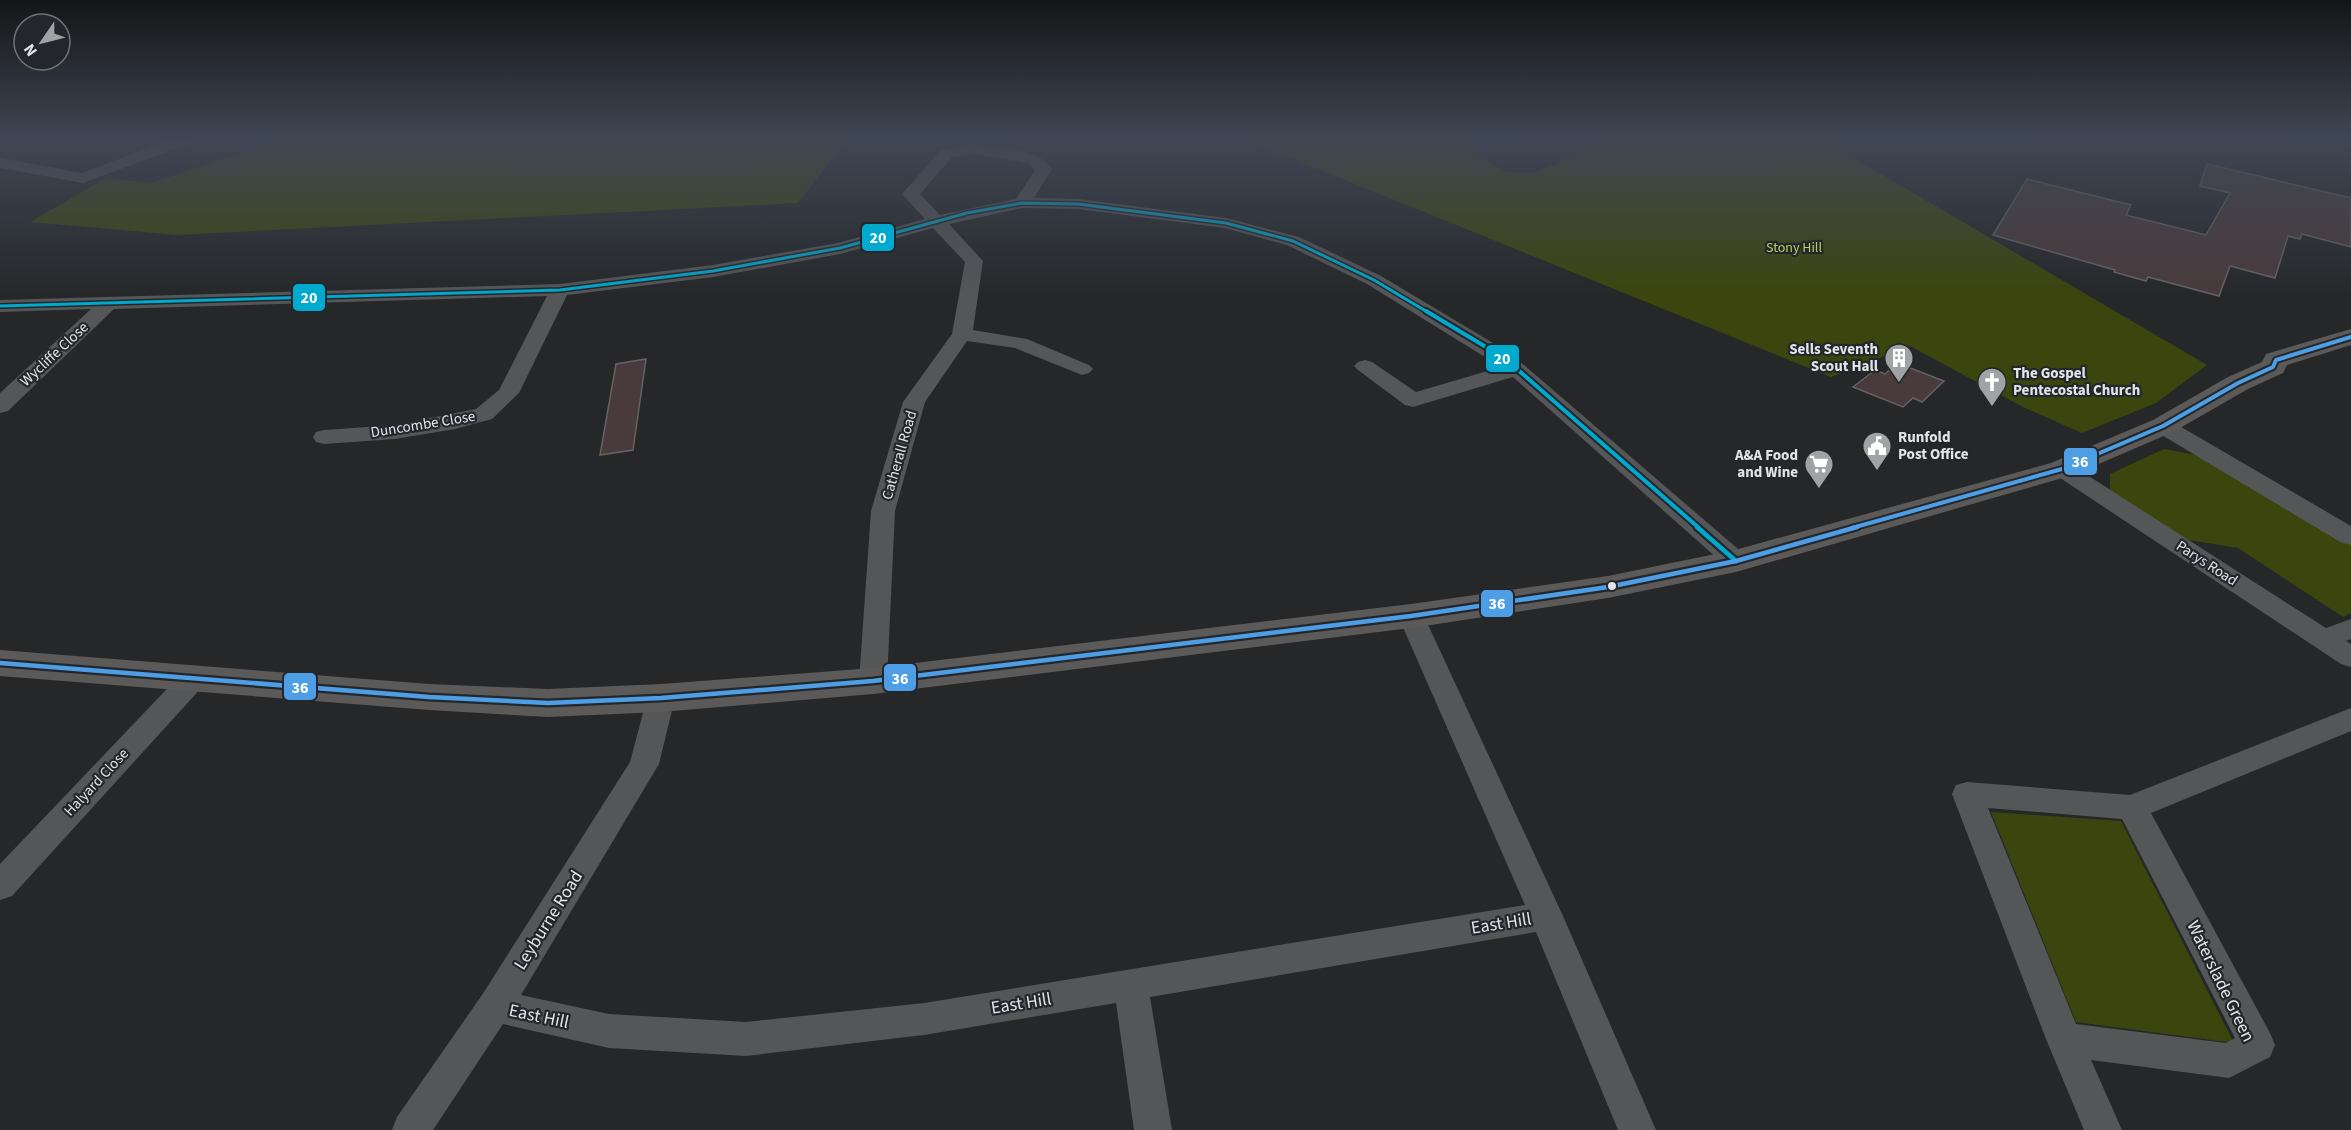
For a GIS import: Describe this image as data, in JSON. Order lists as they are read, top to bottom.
{
  "streets": {
    "street": [
      "Wycliffe Close",
      "Duncombe Close",
      "Catherall Road",
      "Parys Road",
      "Halyard Close",
      "Leyburne Road",
      "East Hill",
      "Waterslade Green"
    ]
  },
  "crossings": [
    ["Leyburne Road", "East Hill"]
  ],
  "parks": ["Stony Hill"],
  "places": {
    "building": ["Sells Seventh Scout Hall"],
    "church": ["The Gospel Pentecostal Church"],
    "public building": ["Runfold Post Office"],
    "supermarket": ["A&A Food and Wine"]
  },
  "lines": ["transit line 20", "transit line 36"],
  "north": "bottom left"
}
